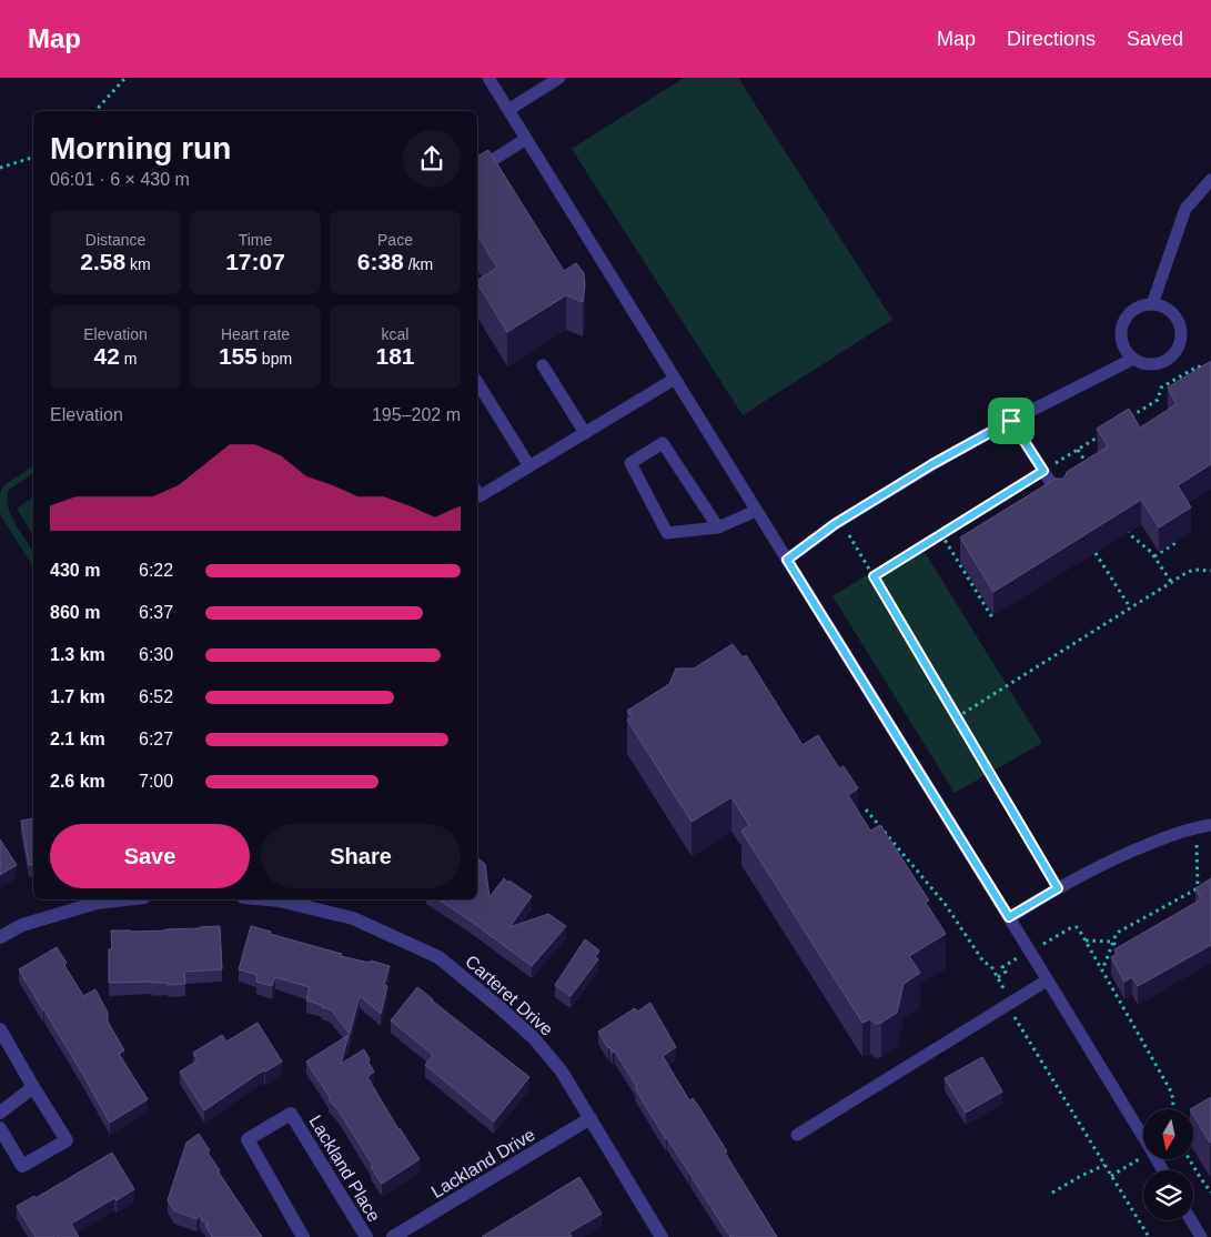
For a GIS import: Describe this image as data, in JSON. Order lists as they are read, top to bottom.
{
  "streets": {
    "street": ["Carteret Drive", "Lackland Drive", "Lackland Place"]
  },
  "crossings": [
    ["Carteret Drive", "Lackland Drive"]
  ],
  "north": "bottom",
  "page": {
    "header": "Map",
    "nav": ["Map", "Directions", "Saved"],
    "heading": ["Morning run", "06:01 · 6 × 430 m"],
    "stats": [
      ["Distance", "2.58 km"],
      ["Time", "17:07"],
      ["Pace", "6:38 /km"],
      ["Elevation", "42 m"],
      ["Heart rate", "155 bpm"],
      ["kcal", "181"]
    ],
    "chart": ["Elevation", "195–202 m"],
    "list": [
      {
        "name": "430 m",
        "note": "6:22"
      },
      {
        "name": "860 m",
        "note": "6:37"
      },
      {
        "name": "1.3 km",
        "note": "6:30"
      },
      {
        "name": "1.7 km",
        "note": "6:52"
      },
      {
        "name": "2.1 km",
        "note": "6:27"
      },
      {
        "name": "2.6 km",
        "note": "7:00"
      }
    ],
    "buttons": ["Save", "Share"]
  }
}
